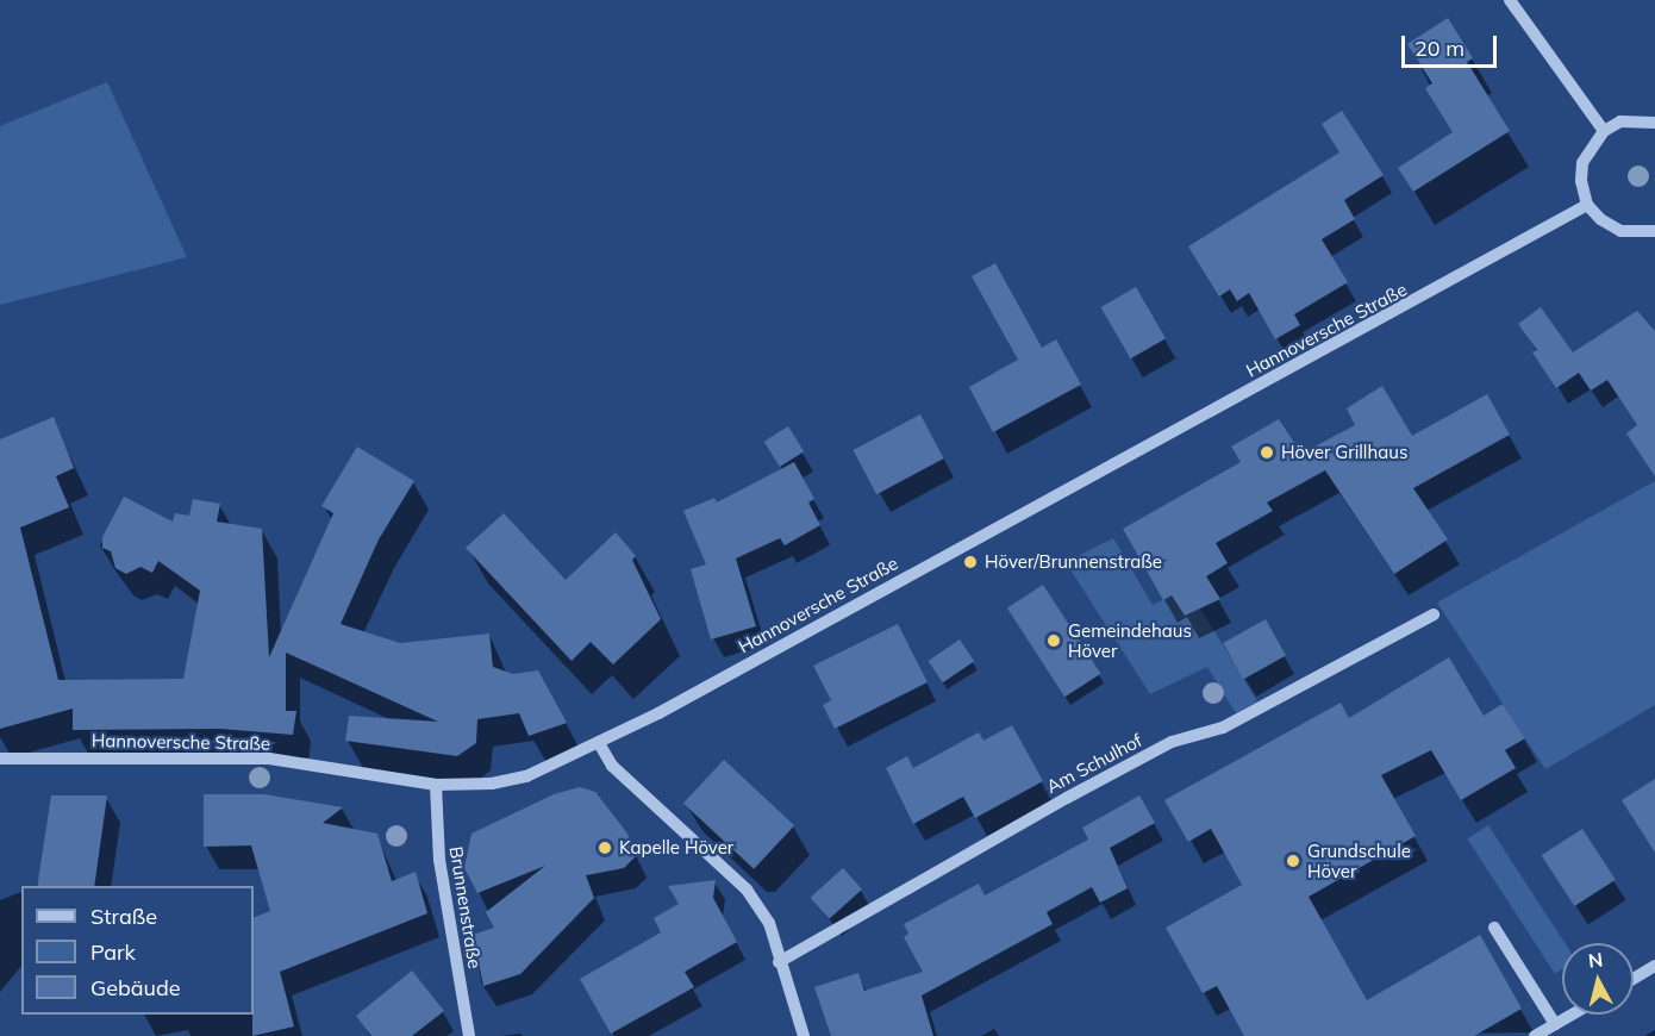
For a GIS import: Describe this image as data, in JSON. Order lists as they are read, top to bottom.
{
  "streets": {
    "street": ["Hannoversche Straße", "Am Schulhof", "Brunnenstraße"]
  },
  "crossings": [
    ["Hannoversche Straße", "Brunnenstraße"]
  ],
  "places": [
    "Höver Grillhaus",
    "Höver/Brunnenstraße",
    "Gemeindehaus Höver",
    "Kapelle Höver",
    "Grundschule Höver"
  ],
  "legend": ["Straße", "Park", "Gebäude"],
  "scale_bar": "20 m",
  "north": "top"
}
